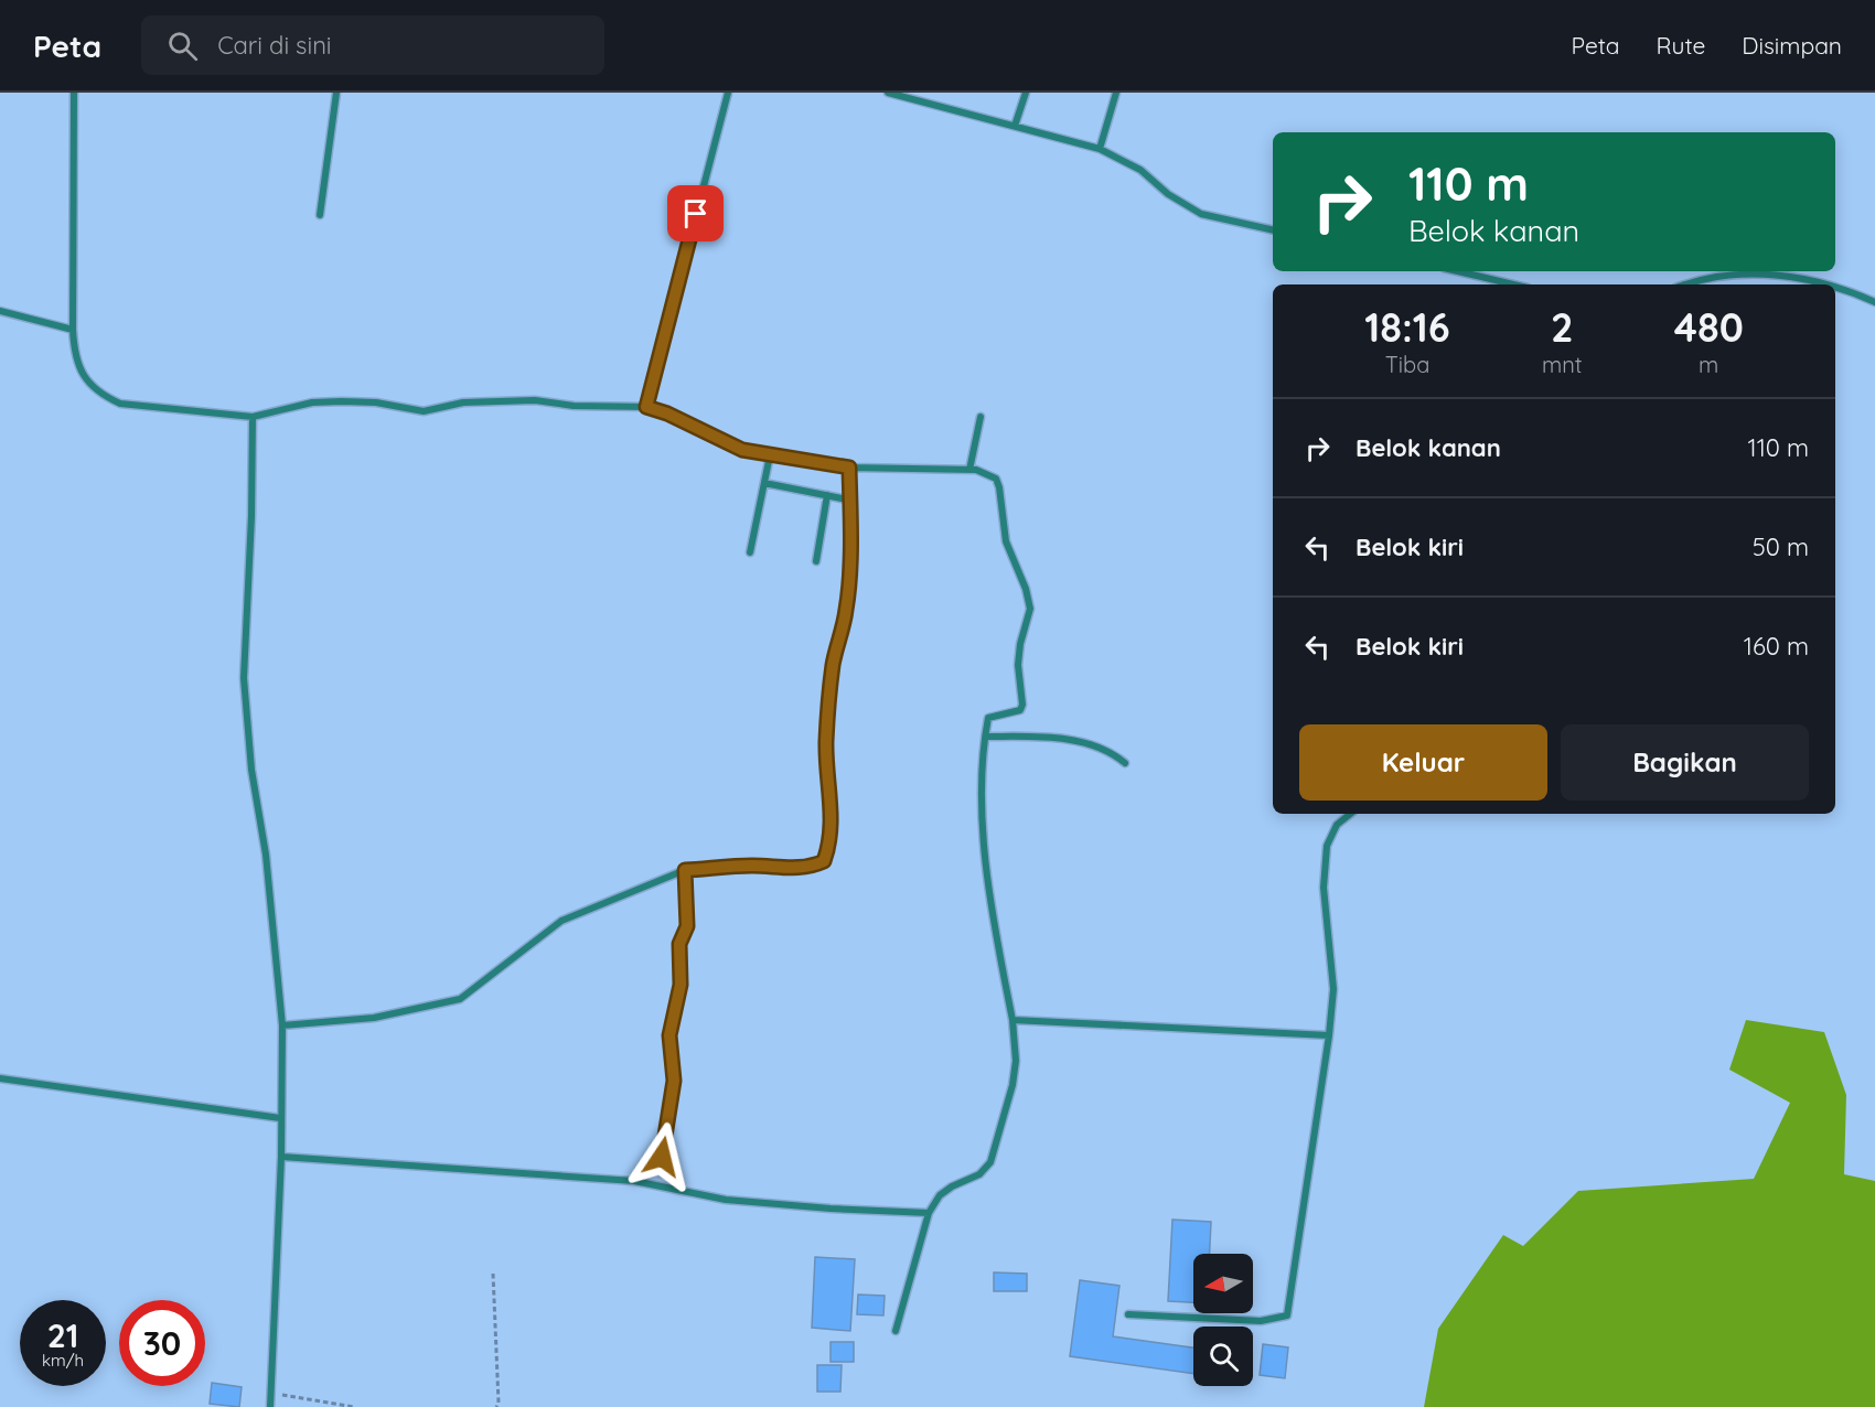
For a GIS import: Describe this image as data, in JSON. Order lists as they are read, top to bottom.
{
  "north": "left",
  "page": {
    "header": "Peta",
    "search": "Cari di sini",
    "nav": ["Peta", "Rute", "Disimpan"],
    "turn": ["110 m", "Belok kanan"],
    "eta": [
      "18:16",
      "Tiba",
      "2",
      "mnt",
      "480",
      "m"
    ],
    "list": [
      {
        "name": "Belok kanan",
        "value": "110 m"
      },
      {
        "name": "Belok kiri",
        "value": "50 m"
      },
      {
        "name": "Belok kiri",
        "value": "160 m"
      }
    ],
    "buttons": ["Keluar", "Bagikan"],
    "speed": "21 km/h",
    "limit": "30"
  }
}
